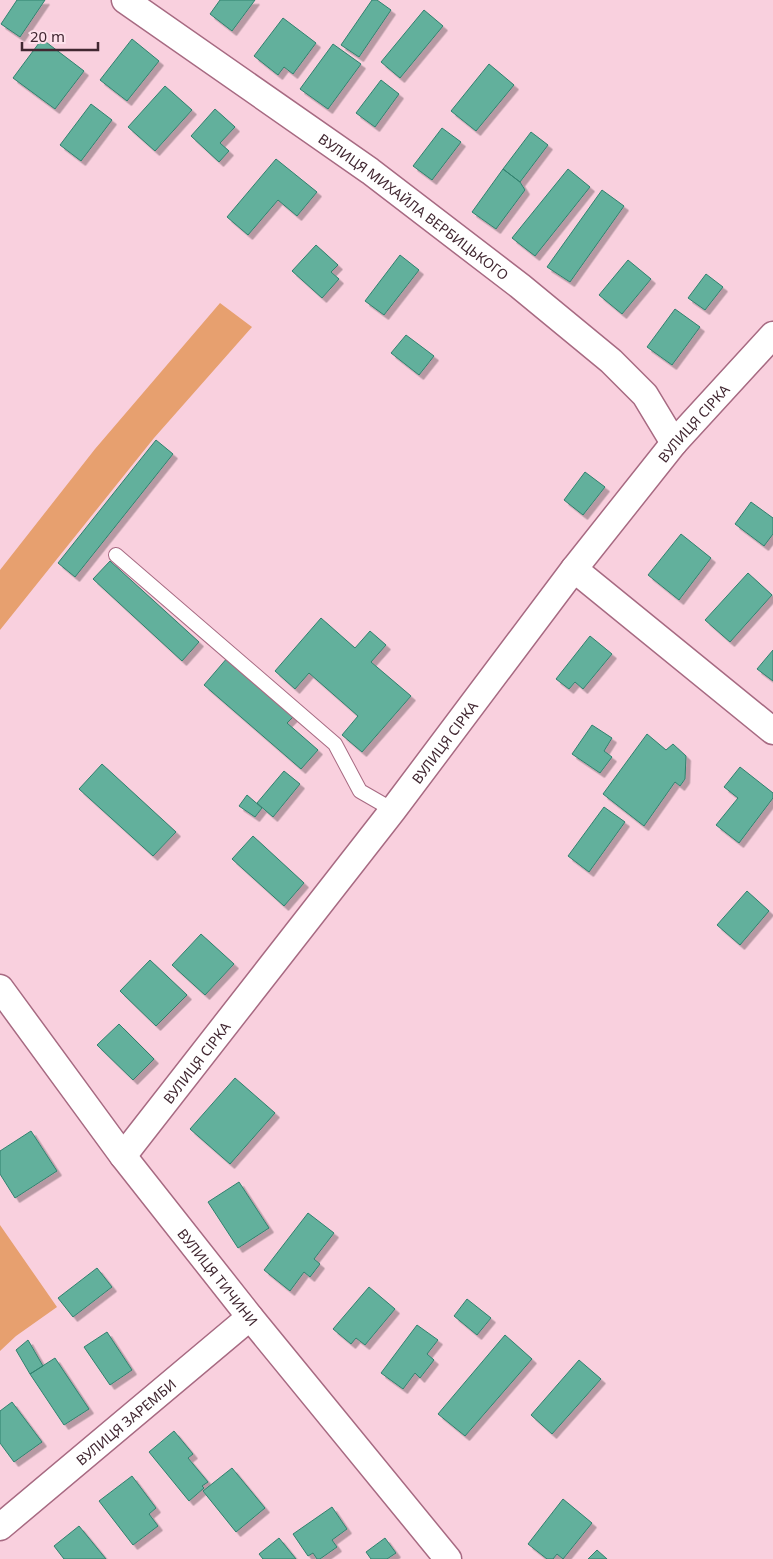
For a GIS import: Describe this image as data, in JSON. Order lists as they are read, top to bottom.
{
  "streets": {
    "street": [
      "ВУЛИЦЯ МИХАЙЛА ВЕРБИЦЬКОГО",
      "ВУЛИЦЯ СІРКА",
      "ВУЛИЦЯ ТИЧИНИ",
      "ВУЛИЦЯ ЗАРЕМБИ"
    ]
  },
  "crossings": [
    ["ВУЛИЦЯ МИХАЙЛА ВЕРБИЦЬКОГО", "ВУЛИЦЯ СІРКА"],
    ["ВУЛИЦЯ СІРКА", "ВУЛИЦЯ ТИЧИНИ"],
    ["ВУЛИЦЯ ТИЧИНИ", "ВУЛИЦЯ ЗАРЕМБИ"]
  ],
  "scale_bar": "20 m"
}
